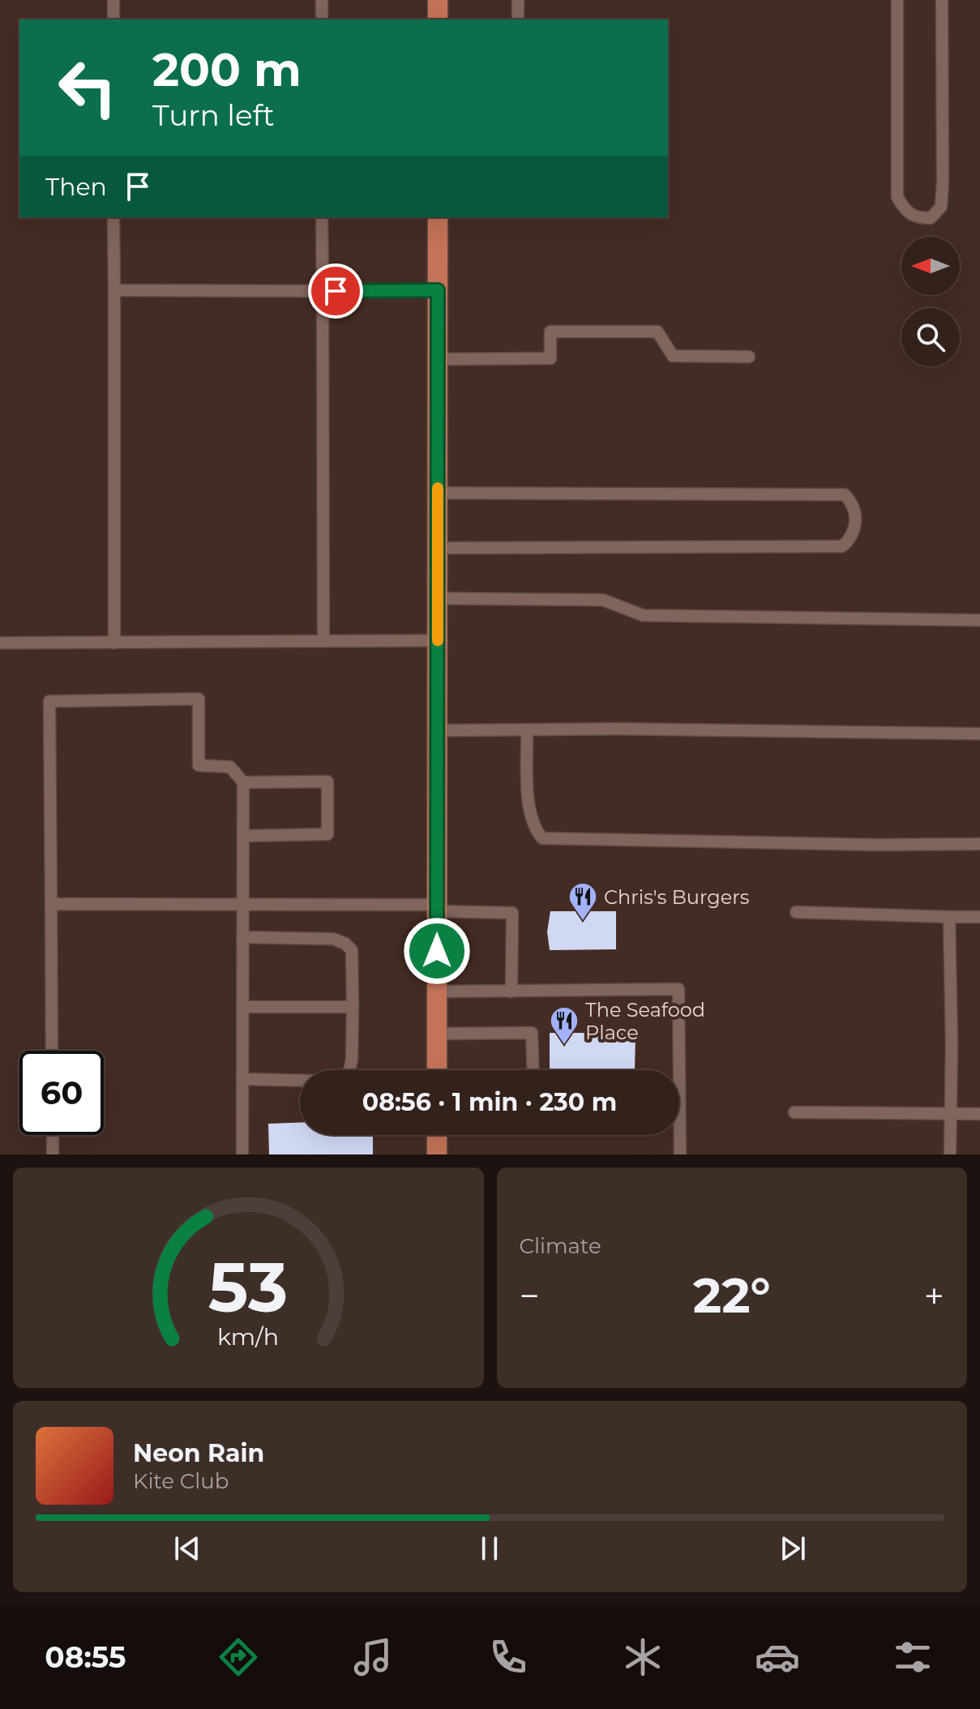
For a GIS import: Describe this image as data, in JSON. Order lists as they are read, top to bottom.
{
  "places": {
    "restaurant": ["Chris's Burgers", "The Seafood Place"]
  },
  "north": "left",
  "page": {
    "turn": ["200 m", "Turn left"],
    "then": "Then",
    "limit": "60",
    "trip": "08:56 · 1 min · 230 m",
    "tile": "Climate",
    "heat": ["−", "22°", "+"],
    "song": ["Neon Rain", "Kite Club"],
    "tabs": "08:55",
    "gauge": ["53", "km/h"]
  }
}
